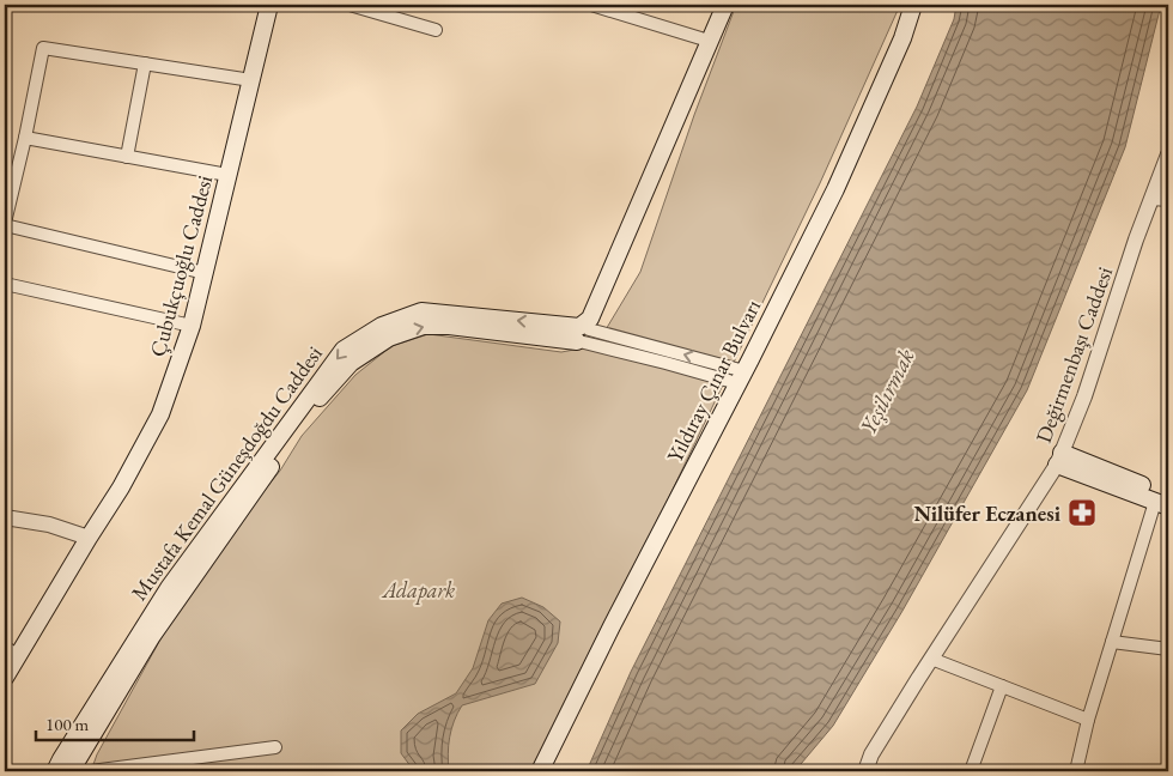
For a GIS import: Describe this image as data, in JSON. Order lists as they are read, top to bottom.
{
  "streets": {
    "main road": ["Çubukçuoğlu Caddesi", "Yıldıray Çınar Bulvarı", "Mustafa Kemal Güneşdoğdu Caddesi"],
    "street": ["Değirmenbaşı Caddesi"]
  },
  "water": ["Yeşilırmak"],
  "parks": ["Adapark"],
  "places": {
    "pharmacy": ["Nilüfer Eczanesi"]
  },
  "scale_bar": "100 m"
}
